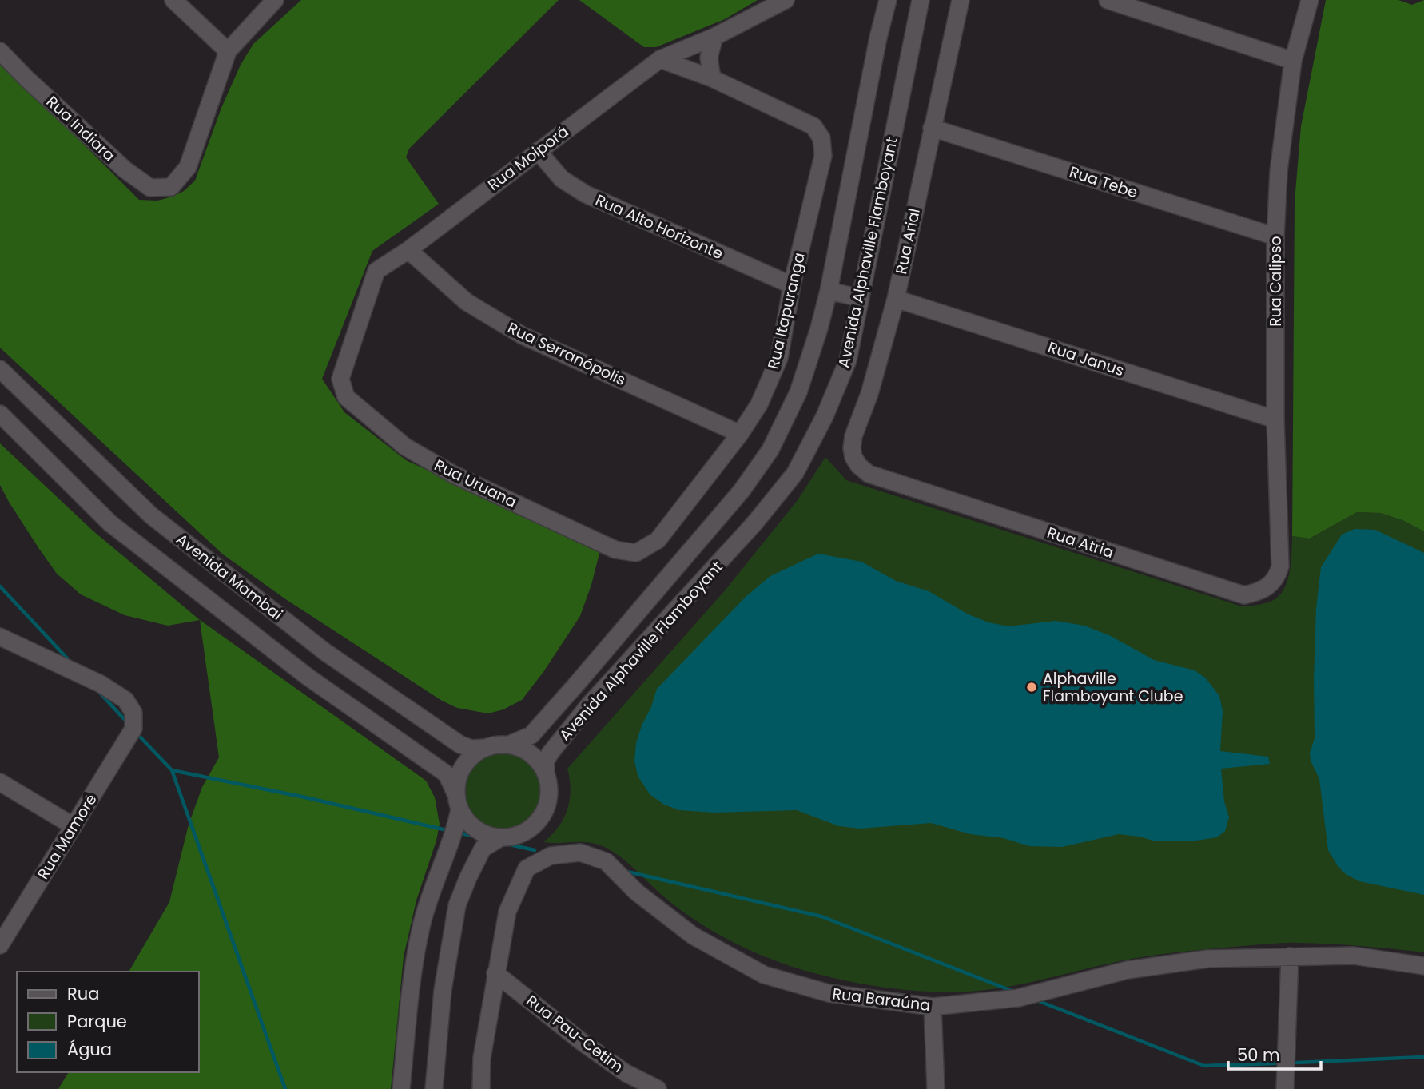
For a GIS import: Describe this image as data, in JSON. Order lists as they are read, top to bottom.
{
  "streets": {
    "street": [
      "Rua Indiara",
      "Rua Moiporá",
      "Rua Tebe",
      "Rua Alto Horizonte",
      "Rua Arial",
      "Avenida Alphaville Flamboyant",
      "Rua Calipso",
      "Rua Itapuranga",
      "Rua Serranópolis",
      "Rua Janus",
      "Rua Uruana",
      "Rua Atria",
      "Avenida Mambai",
      "Rua Mamoré",
      "Rua Baraúna",
      "Rua Pau-Cetim"
    ]
  },
  "crossings": [
    ["Rua Moiporá", "Rua Alto Horizonte"],
    ["Rua Moiporá", "Rua Serranópolis"],
    ["Rua Moiporá", "Rua Uruana"],
    ["Rua Tebe", "Rua Arial"],
    ["Rua Tebe", "Rua Calipso"],
    ["Rua Alto Horizonte", "Rua Itapuranga"],
    ["Rua Arial", "Rua Janus"],
    ["Rua Arial", "Rua Atria"],
    ["Avenida Alphaville Flamboyant", "Avenida Mambai"],
    ["Rua Calipso", "Rua Janus"],
    ["Rua Calipso", "Rua Atria"],
    ["Rua Itapuranga", "Rua Serranópolis"],
    ["Rua Itapuranga", "Rua Uruana"],
    ["Rua Baraúna", "Rua Pau-Cetim"]
  ],
  "places": ["Alphaville Flamboyant Clube"],
  "legend": ["Rua", "Parque", "Água"],
  "scale_bar": "50 m"
}
